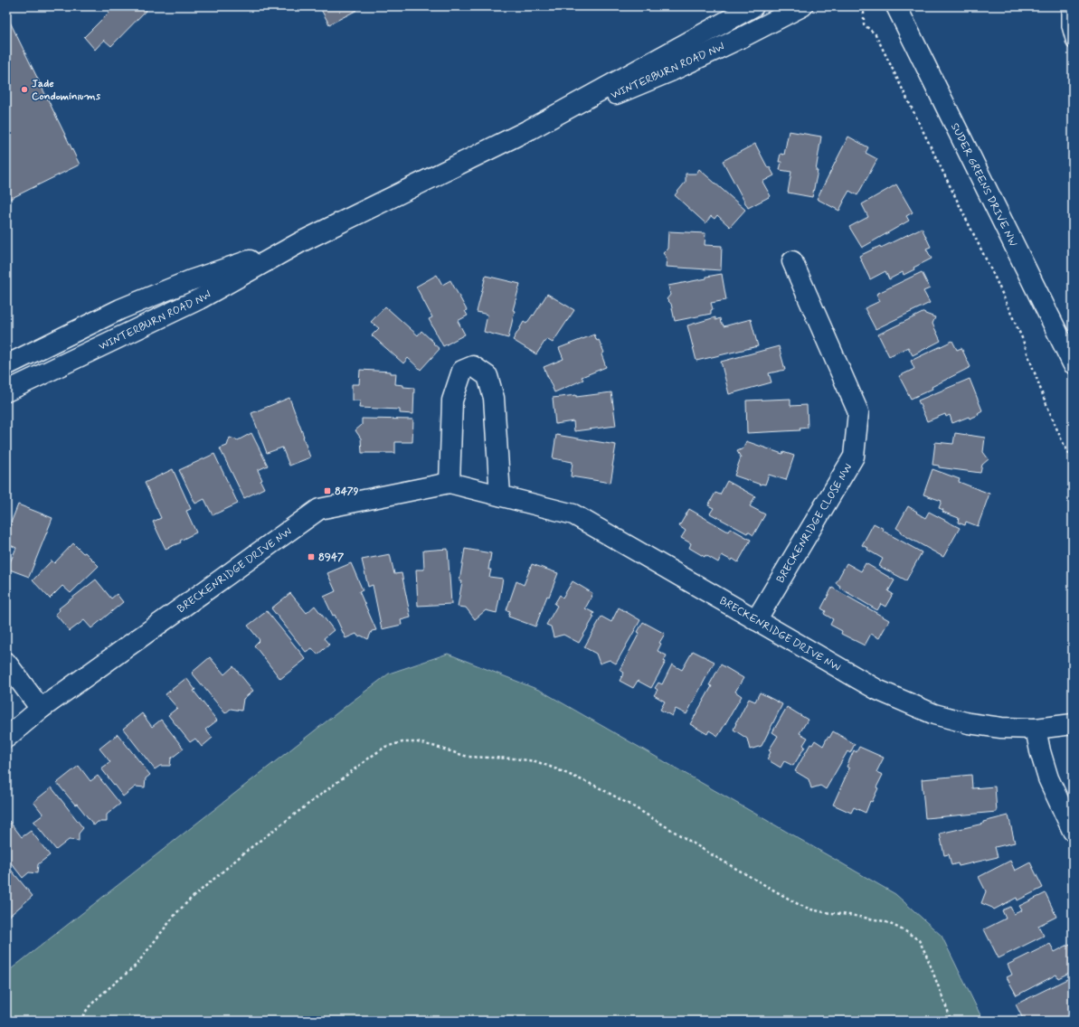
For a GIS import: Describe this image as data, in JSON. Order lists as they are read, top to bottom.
{
  "streets": {
    "street": [
      "WINTERBURN ROAD NW",
      "SUDER GREENS DRIVE NW",
      "BRECKENRIDGE CLOSE NW",
      "BRECKENRIDGE DRIVE NW"
    ]
  },
  "crossings": [
    ["BRECKENRIDGE CLOSE NW", "BRECKENRIDGE DRIVE NW"]
  ],
  "places": {
    "other": ["Jade Condominiums"],
    "transit": ["8479", "8947"]
  }
}
